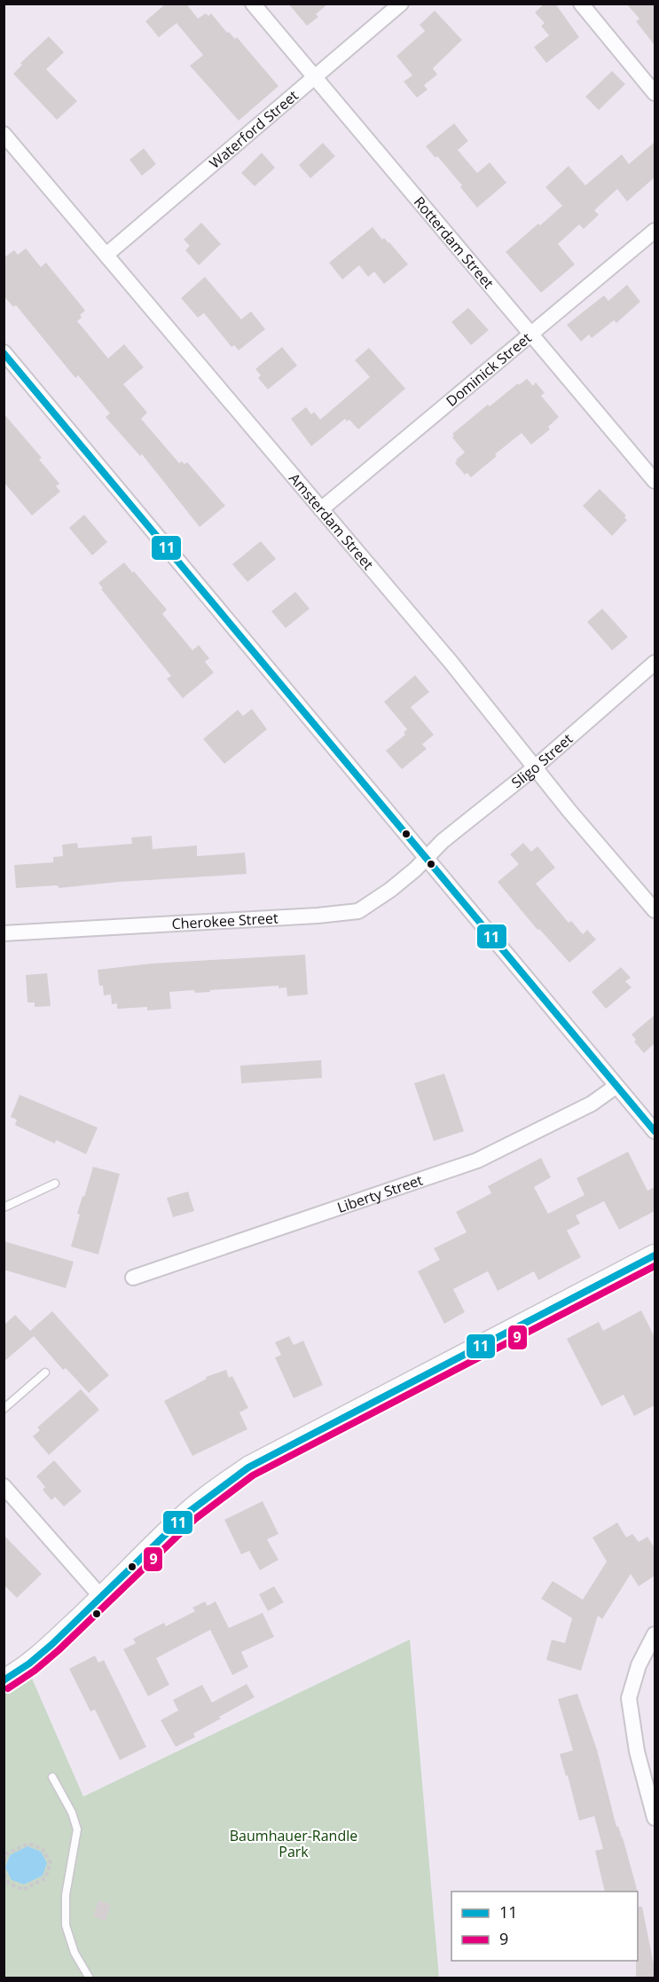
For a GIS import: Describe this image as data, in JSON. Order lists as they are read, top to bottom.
{
  "streets": {
    "street": [
      "Waterford Street",
      "Rotterdam Street",
      "Dominick Street",
      "Amsterdam Street",
      "Sligo Street",
      "Cherokee Street",
      "Liberty Street"
    ]
  },
  "crossings": [
    ["Waterford Street", "Rotterdam Street"],
    ["Waterford Street", "Amsterdam Street"],
    ["Rotterdam Street", "Dominick Street"],
    ["Dominick Street", "Amsterdam Street"],
    ["Amsterdam Street", "Sligo Street"],
    ["Sligo Street", "Cherokee Street"]
  ],
  "parks": ["Baumhauer-Randle Park"],
  "lines": ["transit line 11", "transit line 9"],
  "legend": ["11", "9"]
}
